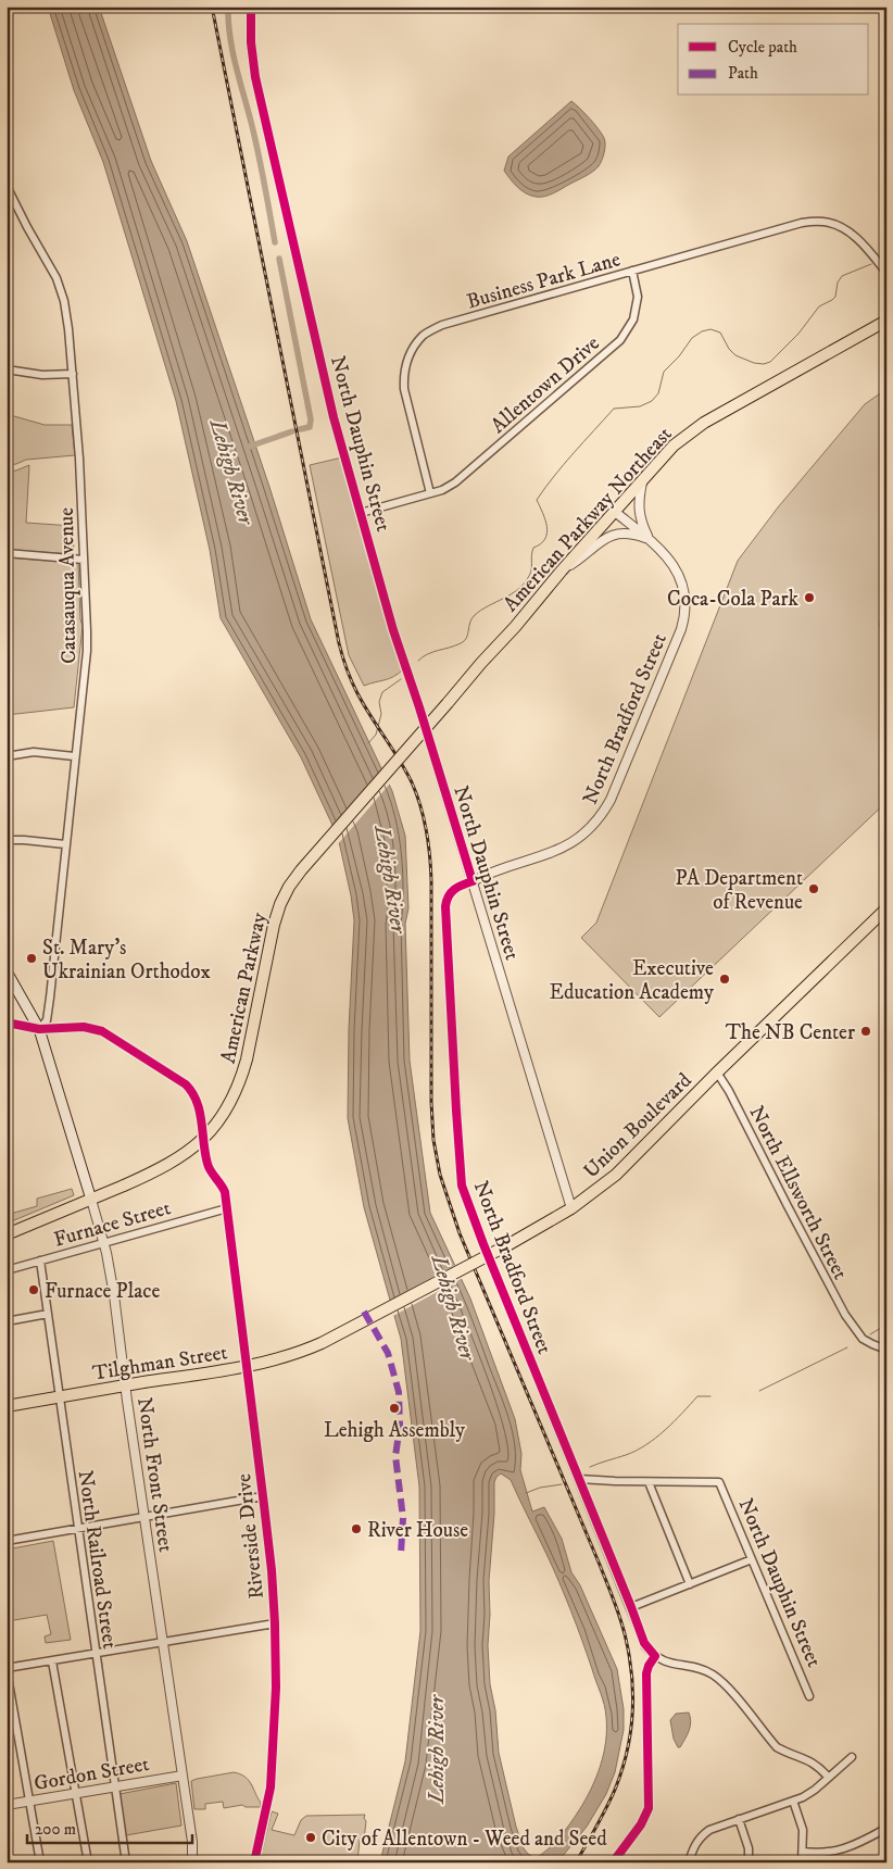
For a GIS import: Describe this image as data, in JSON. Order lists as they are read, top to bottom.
{
  "streets": {
    "main road": [
      "American Parkway Northeast",
      "American Parkway",
      "Union Boulevard",
      "Tilghman Street",
      "North Front Street"
    ],
    "street": [
      "Business Park Lane",
      "Allentown Drive",
      "North Dauphin Street",
      "Catasauqua Avenue",
      "North Bradford Street",
      "North Ellsworth Street",
      "Furnace Street",
      "Riverside Drive",
      "North Railroad Street",
      "Gordon Street"
    ]
  },
  "crossings": [
    ["Business Park Lane", "Allentown Drive"],
    ["North Dauphin Street", "North Bradford Street"],
    ["North Dauphin Street", "Union Boulevard"],
    ["American Parkway Northeast", "North Bradford Street"],
    ["American Parkway Northeast", "American Parkway"],
    ["Catasauqua Avenue", "North Front Street"],
    ["Catasauqua Avenue", "Riverside Drive"],
    ["American Parkway", "North Front Street"],
    ["Union Boulevard", "North Ellsworth Street"],
    ["Union Boulevard", "Tilghman Street"],
    ["Furnace Street", "North Front Street"],
    ["Furnace Street", "Riverside Drive"],
    ["Furnace Street", "North Railroad Street"],
    ["Tilghman Street", "North Front Street"],
    ["Tilghman Street", "North Railroad Street"],
    ["North Front Street", "Riverside Drive"],
    ["North Front Street", "Gordon Street"],
    ["North Railroad Street", "Gordon Street"]
  ],
  "water": ["Lehigh River"],
  "places": [
    "Coca-Cola Park",
    "PA Department of Revenue",
    "St. Mary's Ukrainian Orthodox",
    "Executive Education Academy",
    "The NB Center",
    "Furnace Place",
    "Lehigh Assembly",
    "River House",
    "City of Allentown - Weed and Seed"
  ],
  "legend": ["Cycle path", "Path"],
  "scale_bar": "200 m"
}
